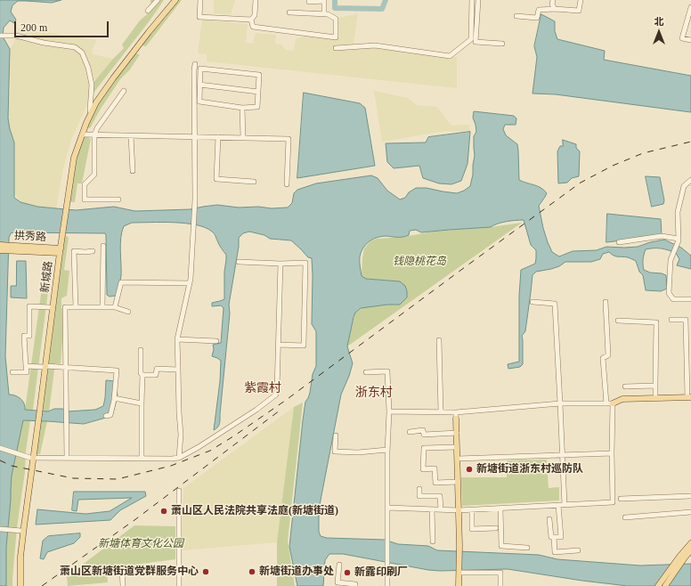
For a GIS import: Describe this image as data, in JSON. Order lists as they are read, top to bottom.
{
  "streets": {
    "main road": ["拱秀路", "新城路"]
  },
  "crossings": [
    ["拱秀路", "新城路"]
  ],
  "districts": ["紫霞村", "浙东村"],
  "parks": ["钱隐桃花岛", "新塘体育文化公园"],
  "places": [
    "新塘街道浙东村巡防队",
    "萧山区人民法院共享法庭(新塘街道)",
    "萧山区新塘街道党群服务中心",
    "新塘街道办事处",
    "新露印刷厂"
  ],
  "scale_bar": "200 m",
  "north": "top"
}
